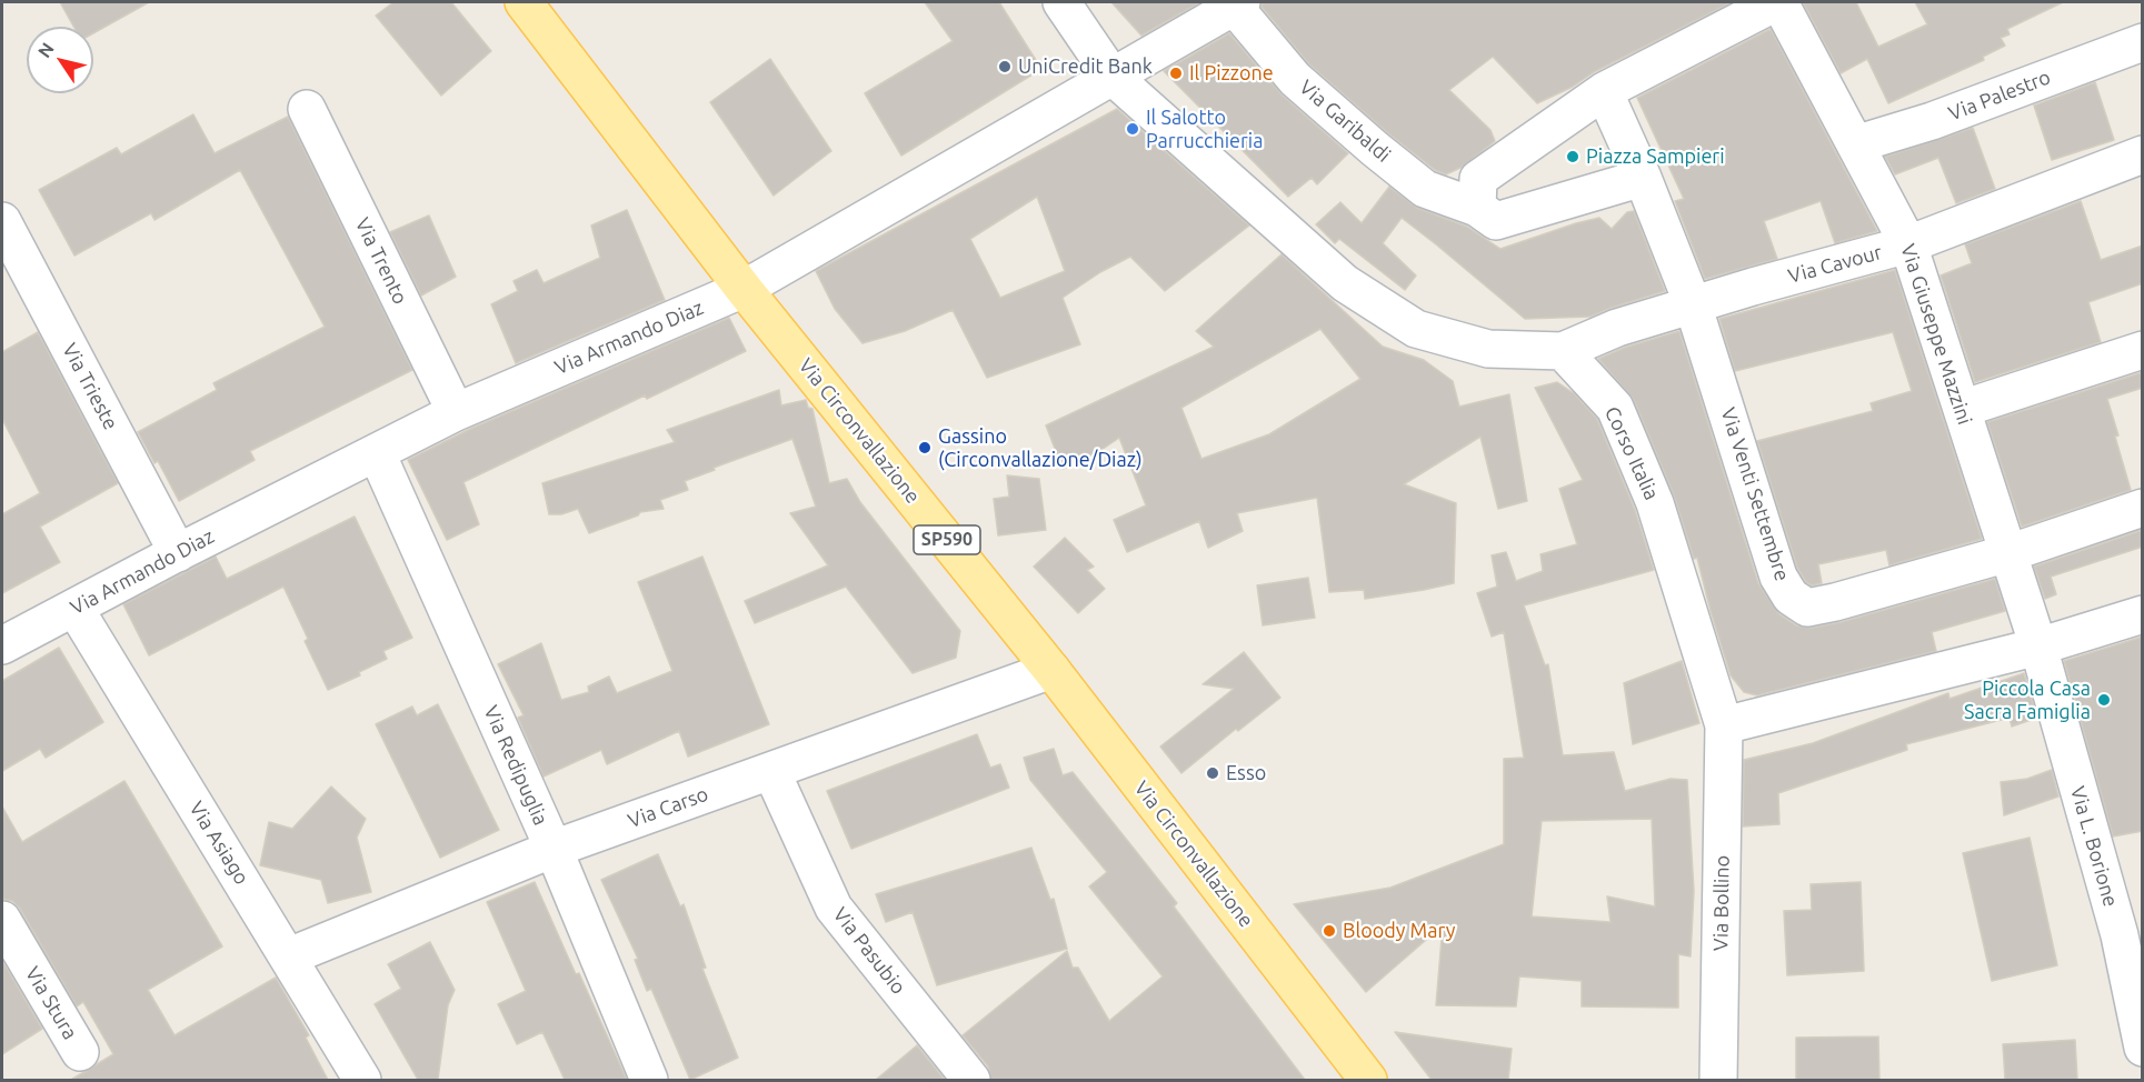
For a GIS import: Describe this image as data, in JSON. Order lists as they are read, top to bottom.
{
  "streets": {
    "main road": ["Via Circonvallazione", "SP590"],
    "street": [
      "Via Palestro",
      "Via Garibaldi",
      "Via Trento",
      "Via Cavour",
      "Via Giuseppe Mazzini",
      "Via Armando Diaz",
      "Via Trieste",
      "Corso Italia",
      "Via Venti Settembre",
      "Via Redipuglia",
      "Via Carso",
      "Via Asiago",
      "Via L. Borione",
      "Via Bollino",
      "Via Pasubio",
      "Via Stura"
    ]
  },
  "crossings": [
    ["Via Palestro", "Via Giuseppe Mazzini"],
    ["Via Garibaldi", "Via Armando Diaz"],
    ["Via Trento", "Via Armando Diaz"],
    ["Via Cavour", "Via Giuseppe Mazzini"],
    ["Via Cavour", "Corso Italia"],
    ["Via Cavour", "Via Venti Settembre"],
    ["Via Giuseppe Mazzini", "Via Venti Settembre"],
    ["Via Giuseppe Mazzini", "Via L. Borione"],
    ["Via Armando Diaz", "Via Trieste"],
    ["Via Armando Diaz", "Via Circonvallazione"],
    ["Via Armando Diaz", "Via Redipuglia"],
    ["Via Armando Diaz", "Via Asiago"],
    ["Via Circonvallazione", "Via Carso"],
    ["Corso Italia", "Via Bollino"],
    ["Via Redipuglia", "Via Carso"],
    ["Via Carso", "Via Asiago"],
    ["Via Carso", "Via Pasubio"]
  ],
  "places": [
    "UniCredit Bank",
    "Il Pizzone",
    "Il Salotto Parrucchieria",
    "Piazza Sampieri",
    "Gassino (Circonvallazione/Diaz)",
    "Piccola Casa Sacra Famiglia",
    "Esso",
    "Bloody Mary"
  ],
  "north": "top left"
}
